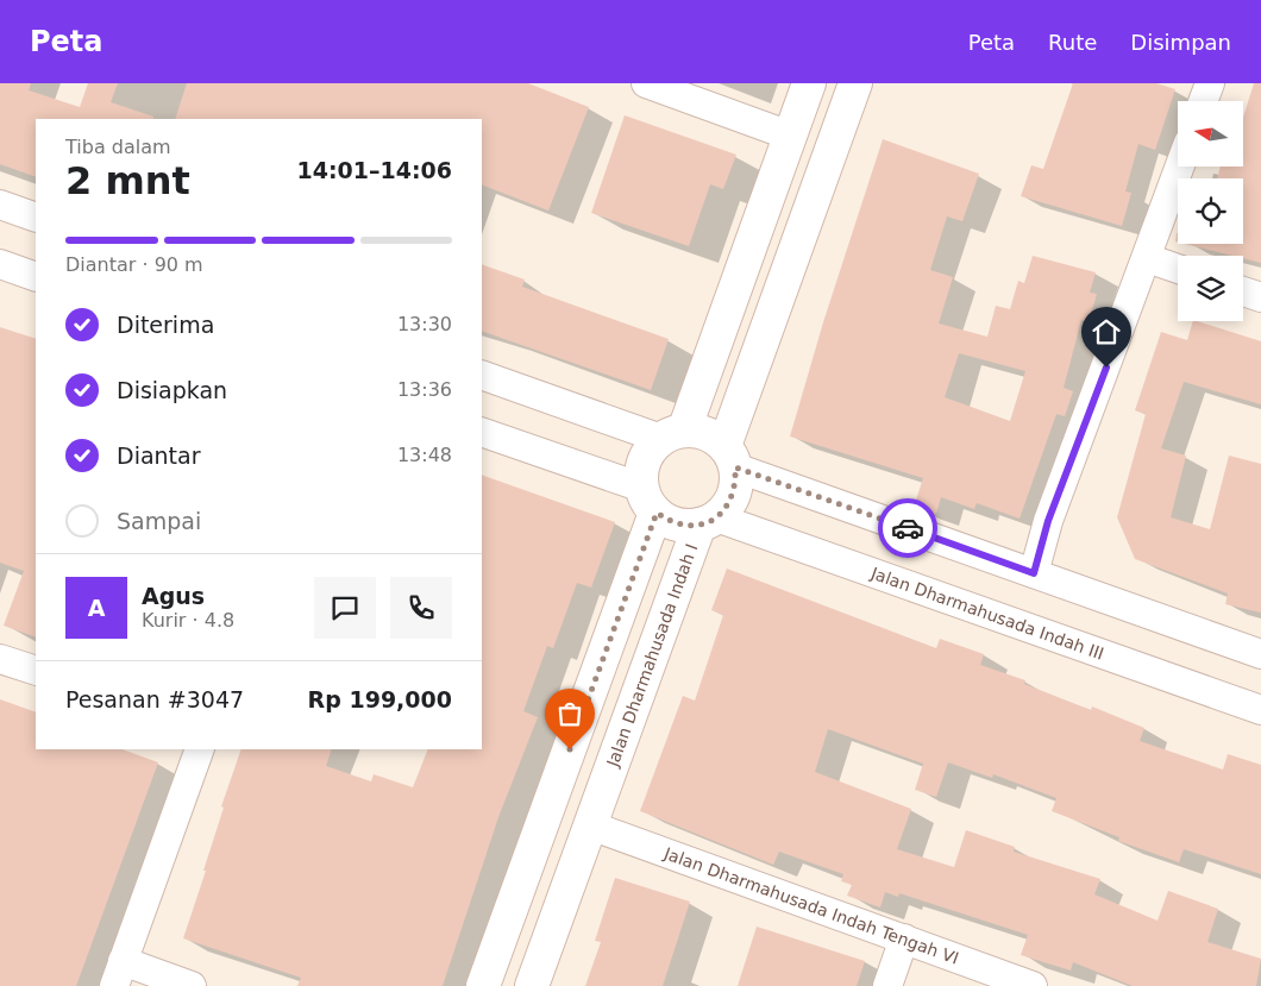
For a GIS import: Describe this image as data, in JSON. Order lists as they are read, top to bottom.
{
  "streets": {
    "main road": ["Jalan Dharmahusada Indah I"],
    "street": ["Jalan Dharmahusada Indah III", "Jalan Dharmahusada Indah Tengah VI"]
  },
  "crossings": [
    ["Jalan Dharmahusada Indah III", "Jalan Dharmahusada Indah I"],
    ["Jalan Dharmahusada Indah I", "Jalan Dharmahusada Indah Tengah VI"]
  ],
  "north": "left",
  "page": {
    "header": "Peta",
    "nav": ["Peta", "Rute", "Disimpan"],
    "heading": ["2 mnt", "Tiba dalam", "14:01–14:06"],
    "panel": [
      "Agus",
      "Kurir · 4.8",
      "Pesanan #3047",
      "Rp 199,000"
    ],
    "bar": "Diantar · 90 m",
    "list": [
      ["Diterima", "13:30"],
      ["Disiapkan", "13:36"],
      ["Diantar", "13:48"],
      "Sampai"
    ],
    "round": "A"
  }
}
